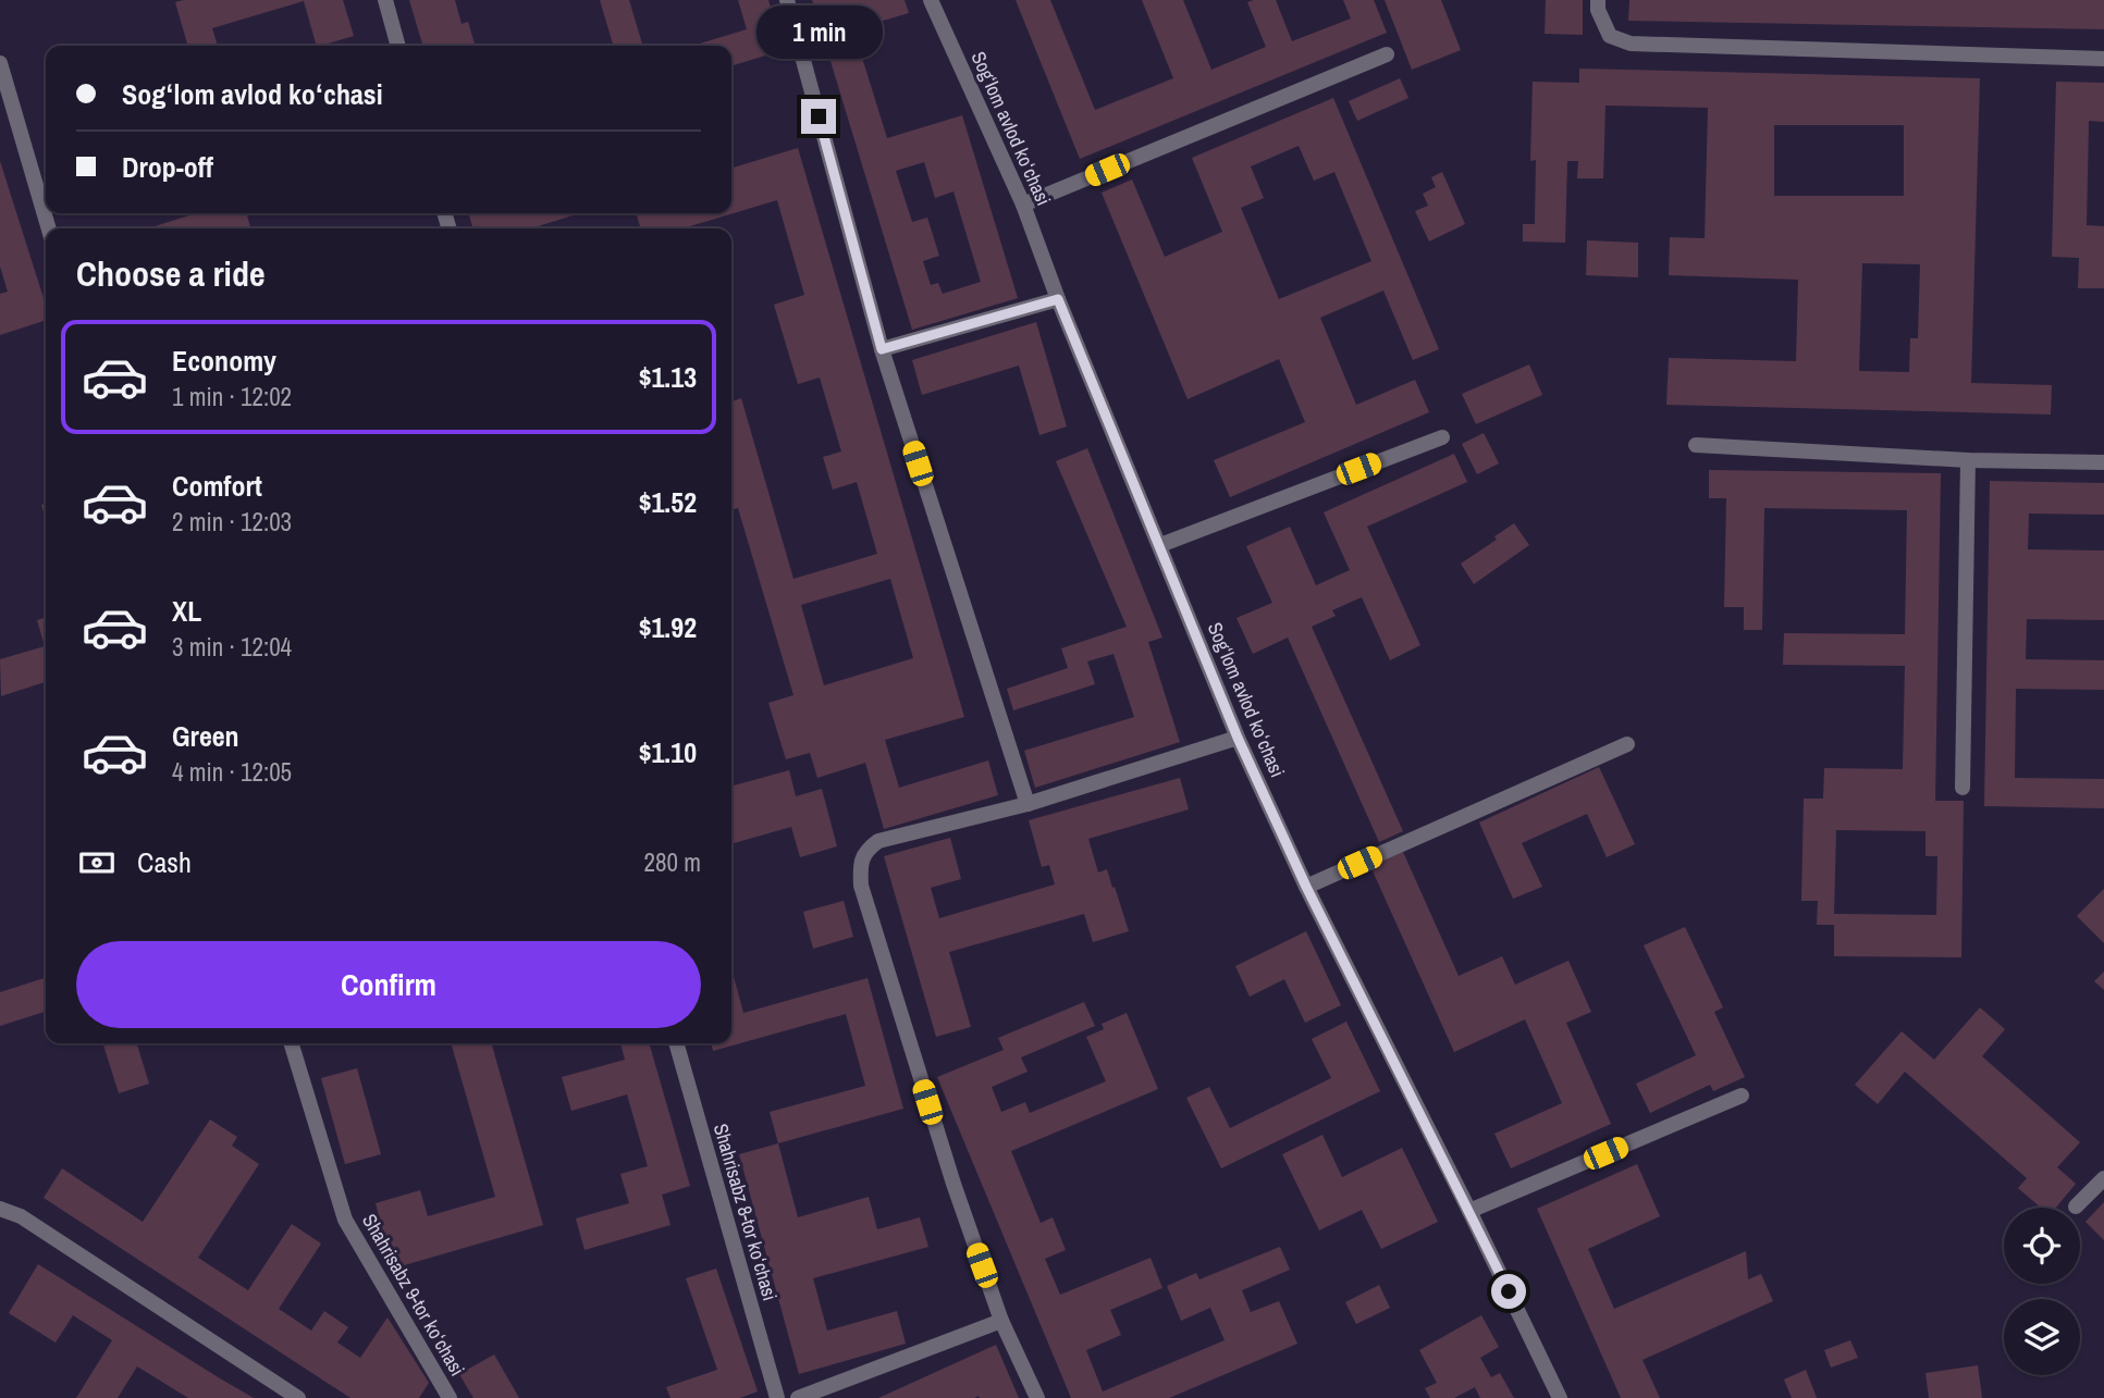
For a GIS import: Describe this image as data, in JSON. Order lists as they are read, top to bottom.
{
  "streets": {
    "street": ["Sogʻlom avlod koʻchasi", "Shahrisabz 8-tor koʻchasi", "Shahrisabz 9-tor koʻchasi"]
  },
  "page": {
    "bubble": "1 min",
    "banner": ["Sogʻlom avlod koʻchasi", "Drop-off"],
    "heading": "Choose a ride",
    "list": [
      {
        "name": "Economy",
        "note": "1 min · 12:02",
        "value": "$1.13"
      },
      {
        "name": "Comfort",
        "note": "2 min · 12:03",
        "value": "$1.52"
      },
      {
        "name": "XL",
        "note": "3 min · 12:04",
        "value": "$1.92"
      },
      {
        "name": "Green",
        "note": "4 min · 12:05",
        "value": "$1.10"
      }
    ],
    "pay": ["Cash", "280 m"],
    "buttons": "Confirm"
  }
}
